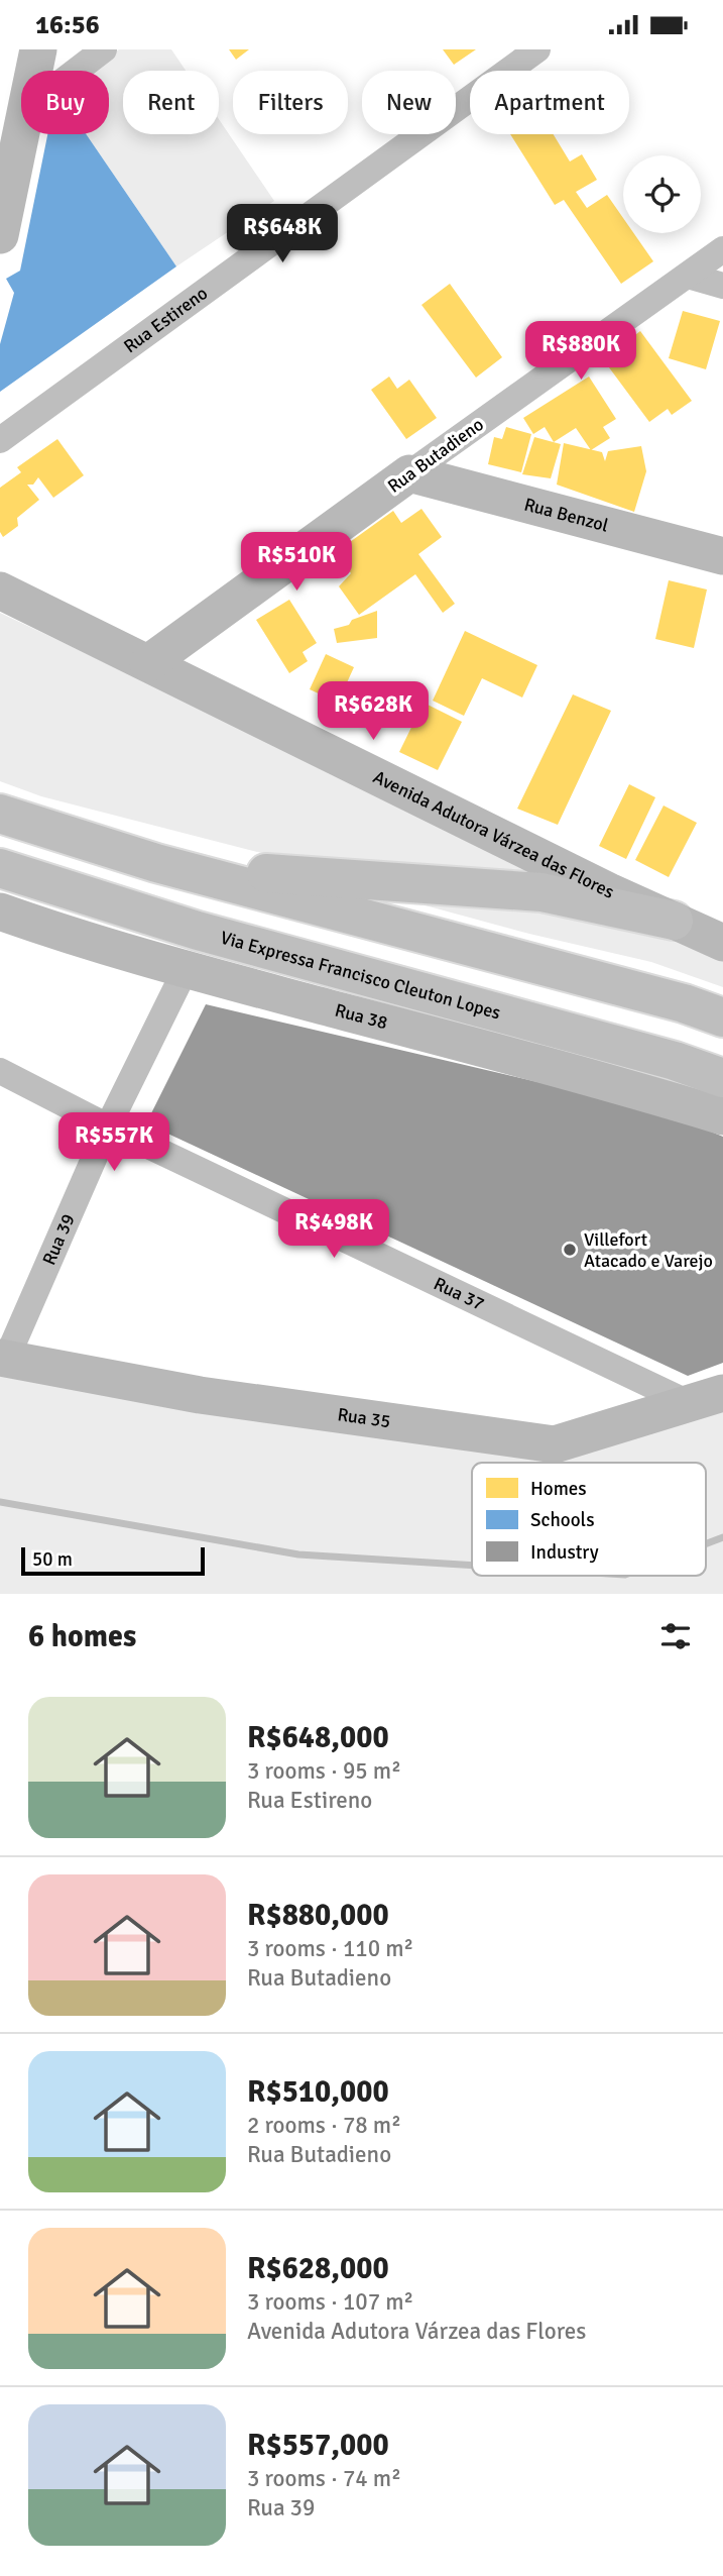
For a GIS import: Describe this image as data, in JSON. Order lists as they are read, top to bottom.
{
  "streets": {
    "highway": ["Via Expressa Francisco Cleuton Lopes"],
    "street": [
      "Rua Estireno",
      "Rua Butadieno",
      "Rua Benzol",
      "Avenida Adutora Várzea das Flores",
      "Rua 38",
      "Rua 39",
      "Rua 37",
      "Rua 35"
    ]
  },
  "crossings": [
    ["Rua Butadieno", "Rua Benzol"],
    ["Rua Butadieno", "Avenida Adutora Várzea das Flores"],
    ["Rua 38", "Rua 39"],
    ["Rua 39", "Rua 37"],
    ["Rua 39", "Rua 35"],
    ["Rua 37", "Rua 35"]
  ],
  "places": ["Villefort Atacado e Varejo"],
  "legend": ["Homes", "Schools", "Industry"],
  "scale_bar": "50 m",
  "page": {
    "status": "16:56",
    "chip": [
      "Buy",
      "Rent",
      "Filters",
      "New",
      "Apartment"
    ],
    "price": [
      "R$648K",
      "R$880K",
      "R$510K",
      "R$628K",
      "R$557K",
      "R$498K"
    ],
    "scale": "50 m",
    "heading": "6 homes",
    "list": [
      {
        "name": "R$648,000",
        "note": "3 rooms · 95 m² · Rua Estireno"
      },
      {
        "name": "R$880,000",
        "note": "3 rooms · 110 m² · Rua Butadieno"
      },
      {
        "name": "R$510,000",
        "note": "2 rooms · 78 m² · Rua Butadieno"
      },
      {
        "name": "R$628,000",
        "note": "3 rooms · 107 m² · Avenida Adutora Várzea das Flores"
      },
      {
        "name": "R$557,000",
        "note": "3 rooms · 74 m² · Rua 39"
      }
    ]
  }
}
